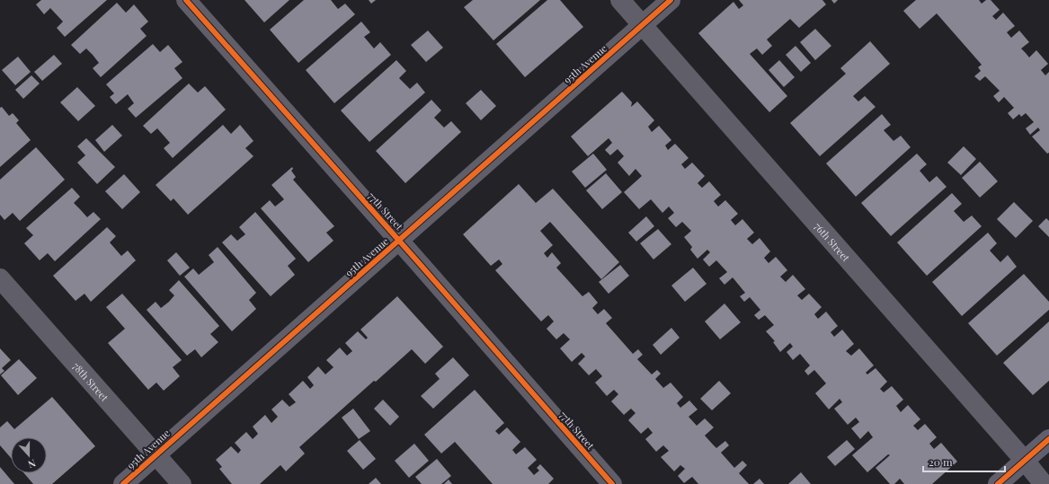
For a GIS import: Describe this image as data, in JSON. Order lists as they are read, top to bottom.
{
  "streets": {
    "street": [
      "95th Avenue",
      "77th Street",
      "76th Street",
      "78th Street"
    ]
  },
  "crossings": [
    ["95th Avenue", "77th Street"],
    ["95th Avenue", "76th Street"],
    ["95th Avenue", "78th Street"]
  ],
  "scale_bar": "20 m",
  "north": "bottom"
}
